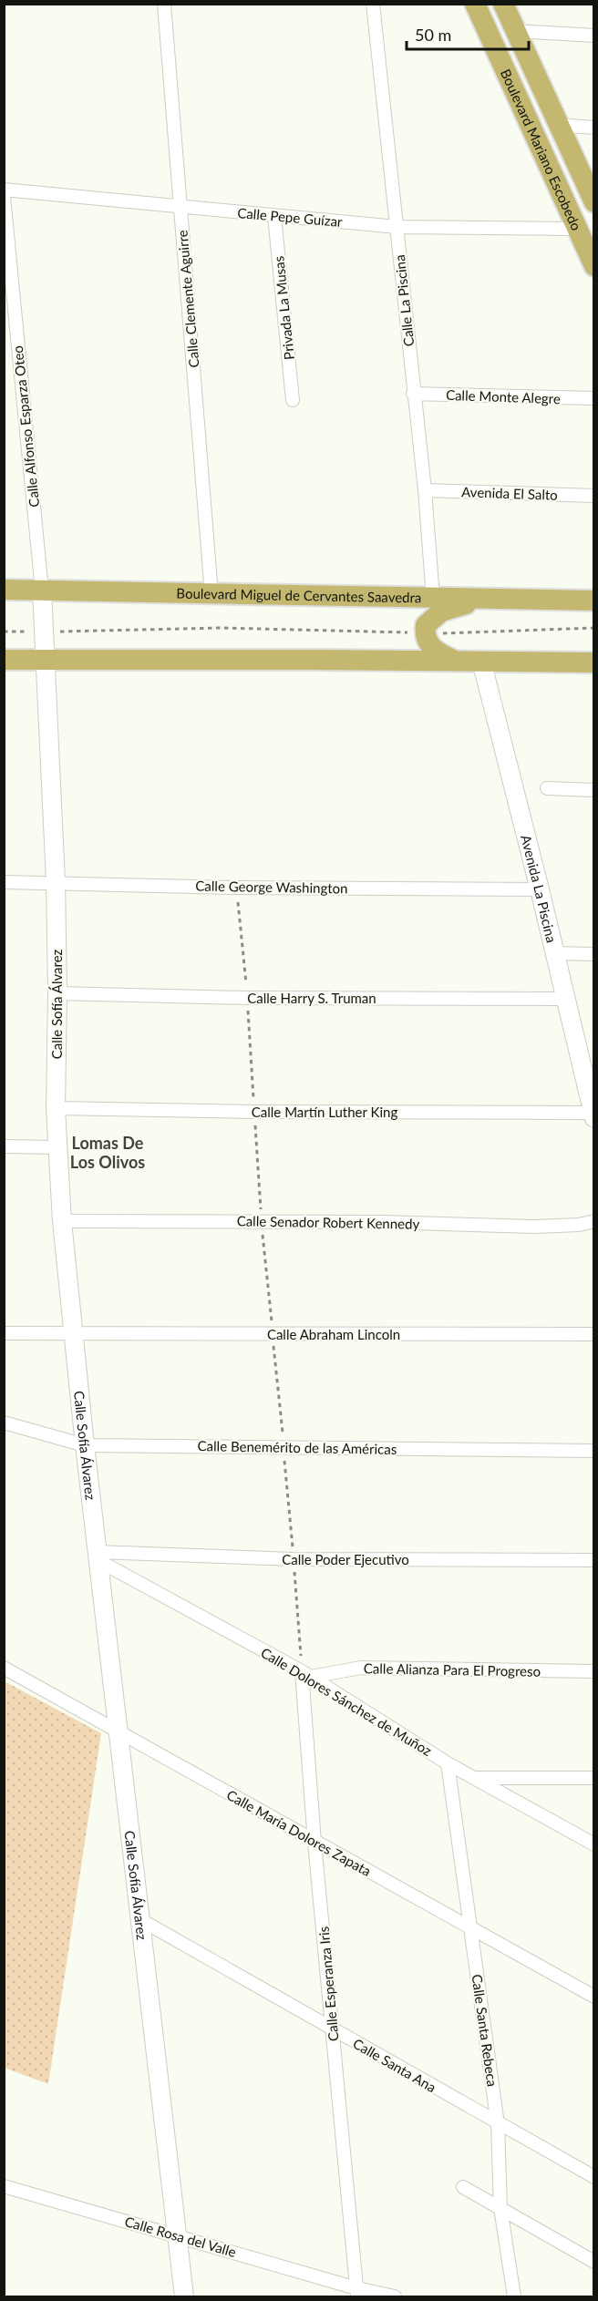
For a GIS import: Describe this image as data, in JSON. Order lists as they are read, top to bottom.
{
  "streets": {
    "main road": ["Boulevard Mariano Escobedo", "Boulevard Miguel de Cervantes Saavedra"],
    "street": [
      "Calle Pepe Guízar",
      "Calle Clemente Aguirre",
      "Calle La Piscina",
      "Privada La Musas",
      "Calle Monte Alegre",
      "Calle Alfonso Esparza Oteo",
      "Avenida El Salto",
      "Calle George Washington",
      "Avenida La Piscina",
      "Calle Harry S. Truman",
      "Calle Sofía Álvarez",
      "Calle Martín Luther King",
      "Calle Senador Robert Kennedy",
      "Calle Abraham Lincoln",
      "Calle Benemérito de las Américas",
      "Calle Poder Ejecutivo",
      "Calle Alianza Para El Progreso",
      "Calle Dolores Sánchez de Muñoz",
      "Calle María Dolores Zapata",
      "Calle Esperanza Iris",
      "Calle Santa Rebeca",
      "Calle Santa Ana",
      "Calle Rosa del Valle"
    ]
  },
  "crossings": [
    ["Boulevard Mariano Escobedo", "Calle Pepe Guízar"],
    ["Calle Pepe Guízar", "Calle Clemente Aguirre"],
    ["Calle Pepe Guízar", "Calle La Piscina"],
    ["Calle Pepe Guízar", "Privada La Musas"],
    ["Calle Clemente Aguirre", "Boulevard Miguel de Cervantes Saavedra"],
    ["Calle La Piscina", "Calle Monte Alegre"],
    ["Calle La Piscina", "Avenida El Salto"],
    ["Calle La Piscina", "Boulevard Miguel de Cervantes Saavedra"],
    ["Calle Alfonso Esparza Oteo", "Boulevard Miguel de Cervantes Saavedra"],
    ["Calle Alfonso Esparza Oteo", "Calle Sofía Álvarez"],
    ["Boulevard Miguel de Cervantes Saavedra", "Calle Sofía Álvarez"],
    ["Calle George Washington", "Avenida La Piscina"],
    ["Calle George Washington", "Calle Sofía Álvarez"],
    ["Avenida La Piscina", "Calle Harry S. Truman"],
    ["Avenida La Piscina", "Calle Martín Luther King"],
    ["Calle Harry S. Truman", "Calle Sofía Álvarez"],
    ["Calle Sofía Álvarez", "Calle Martín Luther King"],
    ["Calle Sofía Álvarez", "Calle Senador Robert Kennedy"],
    ["Calle Sofía Álvarez", "Calle Abraham Lincoln"],
    ["Calle Sofía Álvarez", "Calle Benemérito de las Américas"],
    ["Calle Sofía Álvarez", "Calle Poder Ejecutivo"],
    ["Calle Sofía Álvarez", "Calle Dolores Sánchez de Muñoz"],
    ["Calle Sofía Álvarez", "Calle María Dolores Zapata"],
    ["Calle Sofía Álvarez", "Calle Santa Ana"],
    ["Calle Sofía Álvarez", "Calle Rosa del Valle"],
    ["Calle Poder Ejecutivo", "Calle Dolores Sánchez de Muñoz"],
    ["Calle Alianza Para El Progreso", "Calle Dolores Sánchez de Muñoz"],
    ["Calle Alianza Para El Progreso", "Calle Esperanza Iris"],
    ["Calle Dolores Sánchez de Muñoz", "Calle Esperanza Iris"],
    ["Calle Dolores Sánchez de Muñoz", "Calle Santa Rebeca"],
    ["Calle María Dolores Zapata", "Calle Esperanza Iris"],
    ["Calle María Dolores Zapata", "Calle Santa Rebeca"],
    ["Calle Esperanza Iris", "Calle Santa Ana"],
    ["Calle Esperanza Iris", "Calle Rosa del Valle"],
    ["Calle Santa Rebeca", "Calle Santa Ana"]
  ],
  "districts": ["Lomas De Los Olivos"],
  "scale_bar": "50 m"
}
